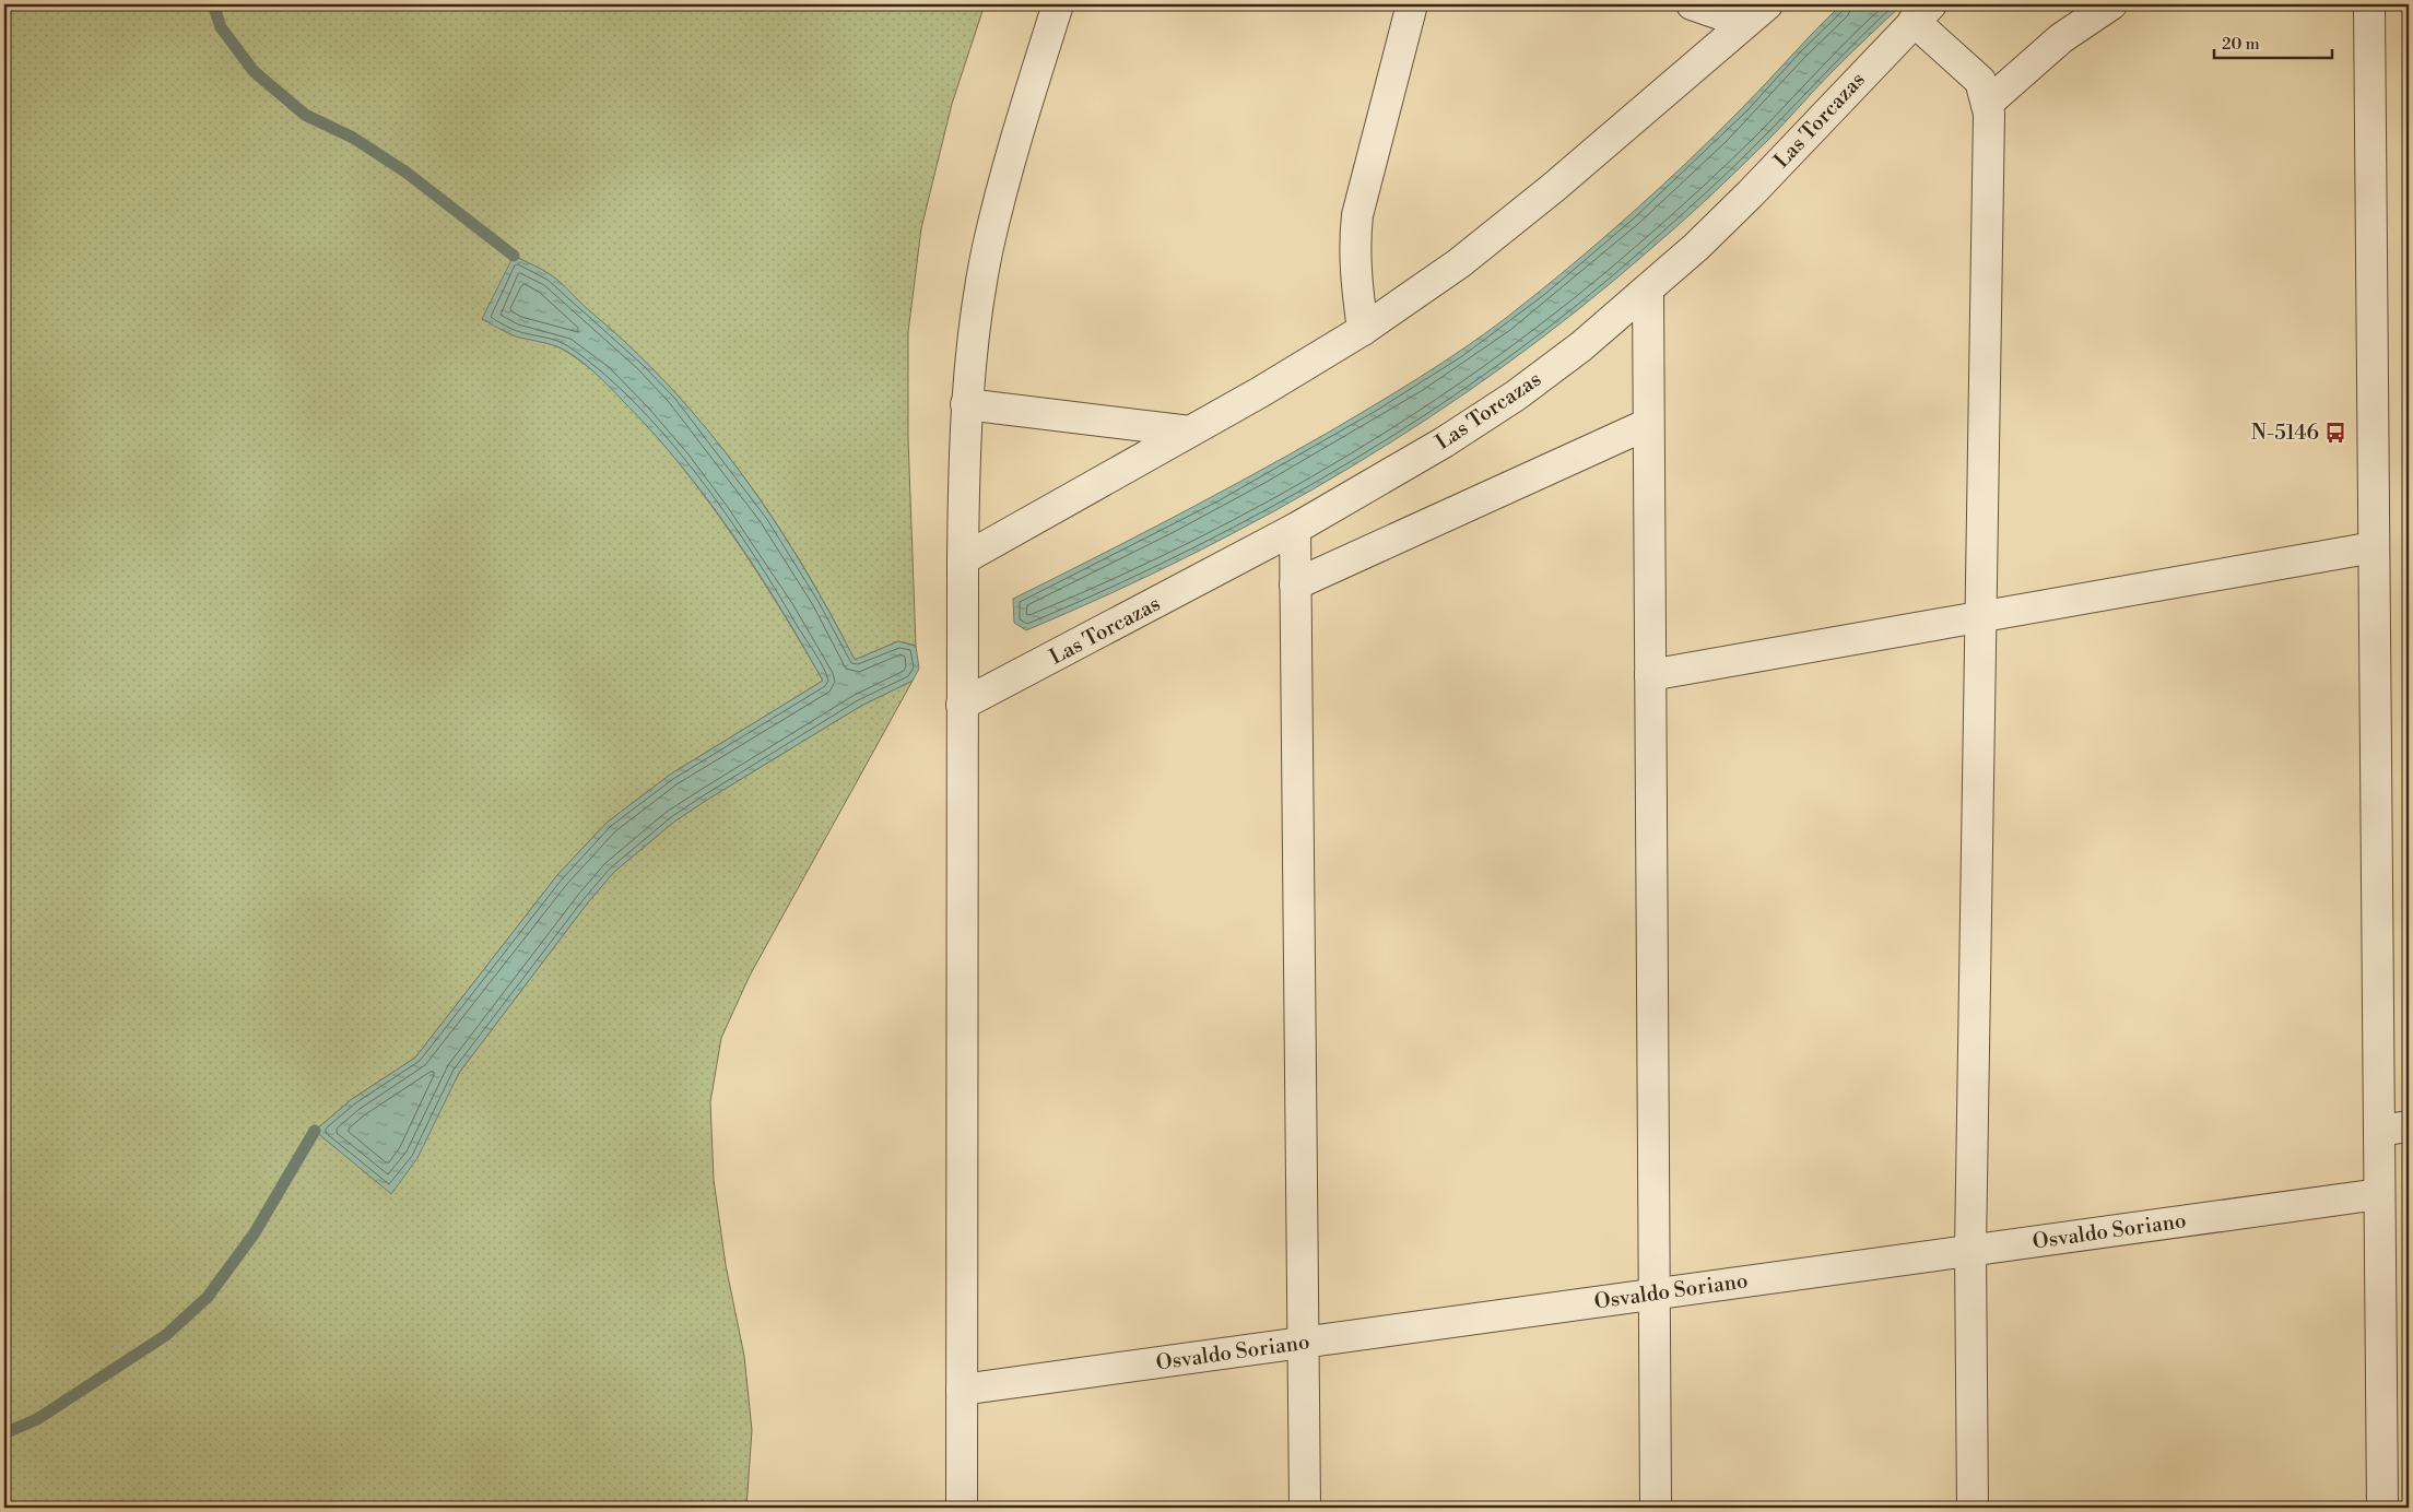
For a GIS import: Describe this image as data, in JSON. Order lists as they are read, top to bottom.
{
  "streets": {
    "street": ["Las Torcazas", "Osvaldo Soriano"]
  },
  "places": {
    "bus stop": ["N-5146"]
  },
  "scale_bar": "20 m"
}
